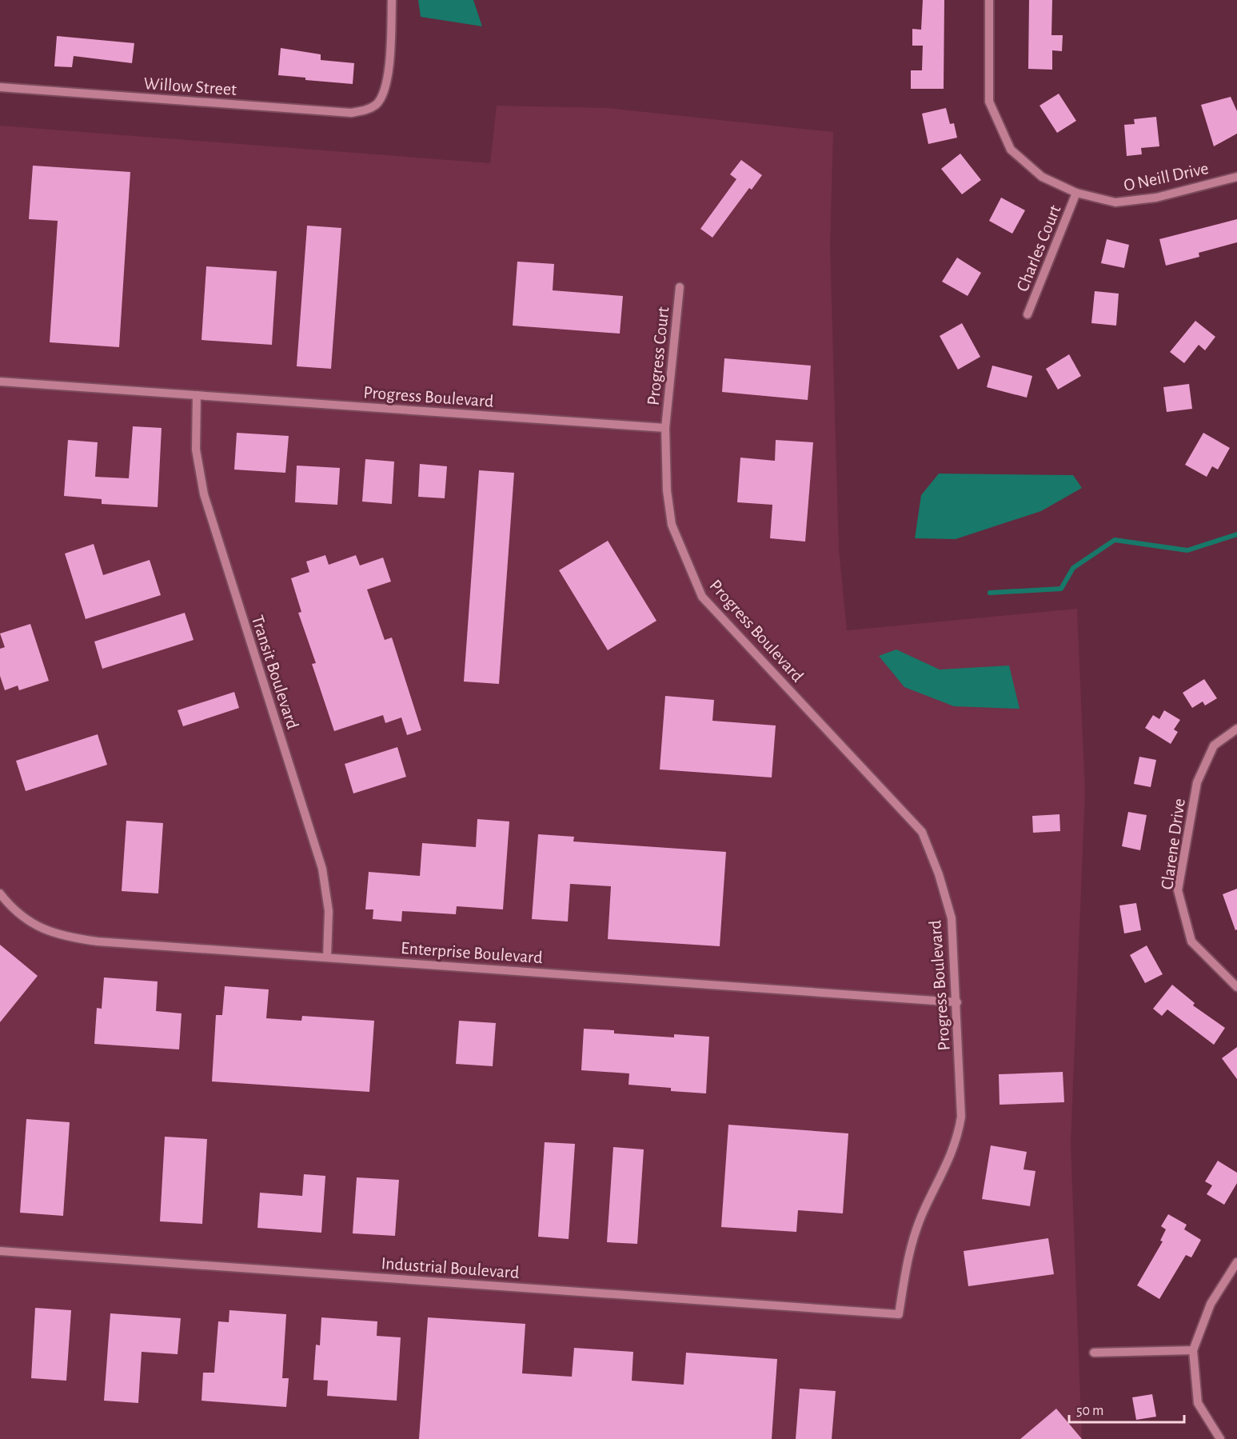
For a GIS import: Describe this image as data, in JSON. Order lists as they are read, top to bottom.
{
  "streets": {
    "street": [
      "Willow Street",
      "O Neill Drive",
      "Charles Court",
      "Progress Court",
      "Progress Boulevard",
      "Transit Boulevard",
      "Clarene Drive",
      "Enterprise Boulevard",
      "Industrial Boulevard"
    ]
  },
  "crossings": [
    ["O Neill Drive", "Charles Court"],
    ["Progress Court", "Progress Boulevard"],
    ["Progress Boulevard", "Transit Boulevard"],
    ["Progress Boulevard", "Enterprise Boulevard"],
    ["Progress Boulevard", "Industrial Boulevard"],
    ["Transit Boulevard", "Enterprise Boulevard"]
  ],
  "scale_bar": "50 m"
}
